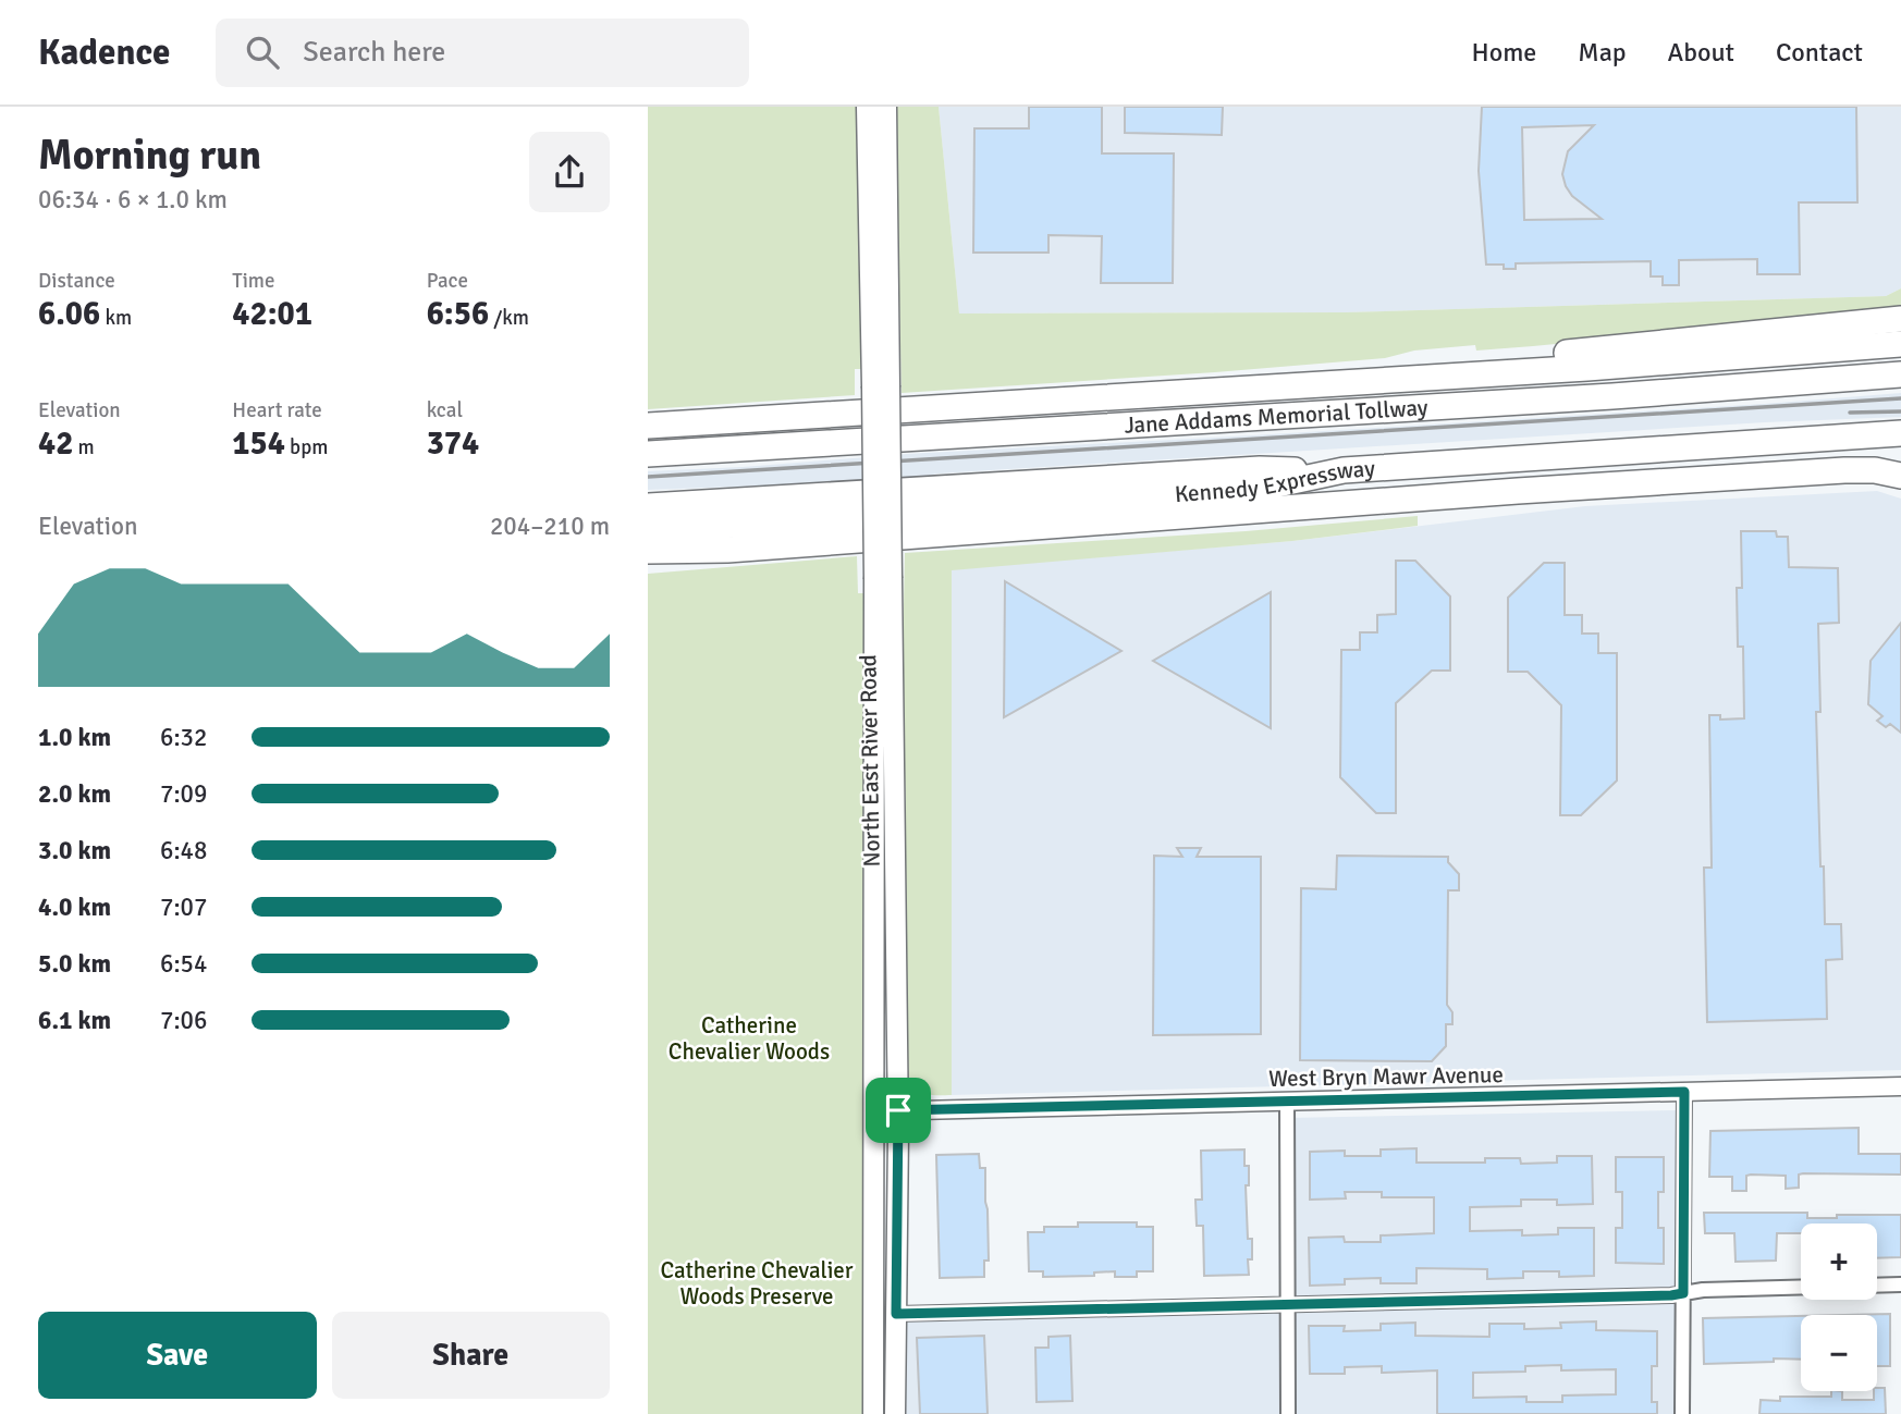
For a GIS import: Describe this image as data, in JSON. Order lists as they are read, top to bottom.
{
  "streets": {
    "highway": ["Jane Addams Memorial Tollway", "Kennedy Expressway"],
    "main road": ["North East River Road"],
    "street": ["West Bryn Mawr Avenue"]
  },
  "crossings": [
    ["North East River Road", "West Bryn Mawr Avenue"]
  ],
  "parks": ["Catherine Chevalier Woods", "Catherine Chevalier Woods Preserve"],
  "page": {
    "header": "Kadence",
    "search": "Search here",
    "nav": [
      "Home",
      "Map",
      "About",
      "Contact"
    ],
    "heading": ["Morning run", "06:34 · 6 × 1.0 km"],
    "stats": [
      ["Distance", "6.06 km"],
      ["Time", "42:01"],
      ["Pace", "6:56 /km"],
      ["Elevation", "42 m"],
      ["Heart rate", "154 bpm"],
      ["kcal", "374"]
    ],
    "chart": ["Elevation", "204–210 m"],
    "list": [
      {
        "name": "1.0 km",
        "note": "6:32"
      },
      {
        "name": "2.0 km",
        "note": "7:09"
      },
      {
        "name": "3.0 km",
        "note": "6:48"
      },
      {
        "name": "4.0 km",
        "note": "7:07"
      },
      {
        "name": "5.0 km",
        "note": "6:54"
      },
      {
        "name": "6.1 km",
        "note": "7:06"
      }
    ],
    "map_buttons": ["+", "−"],
    "buttons": ["Save", "Share"]
  }
}
